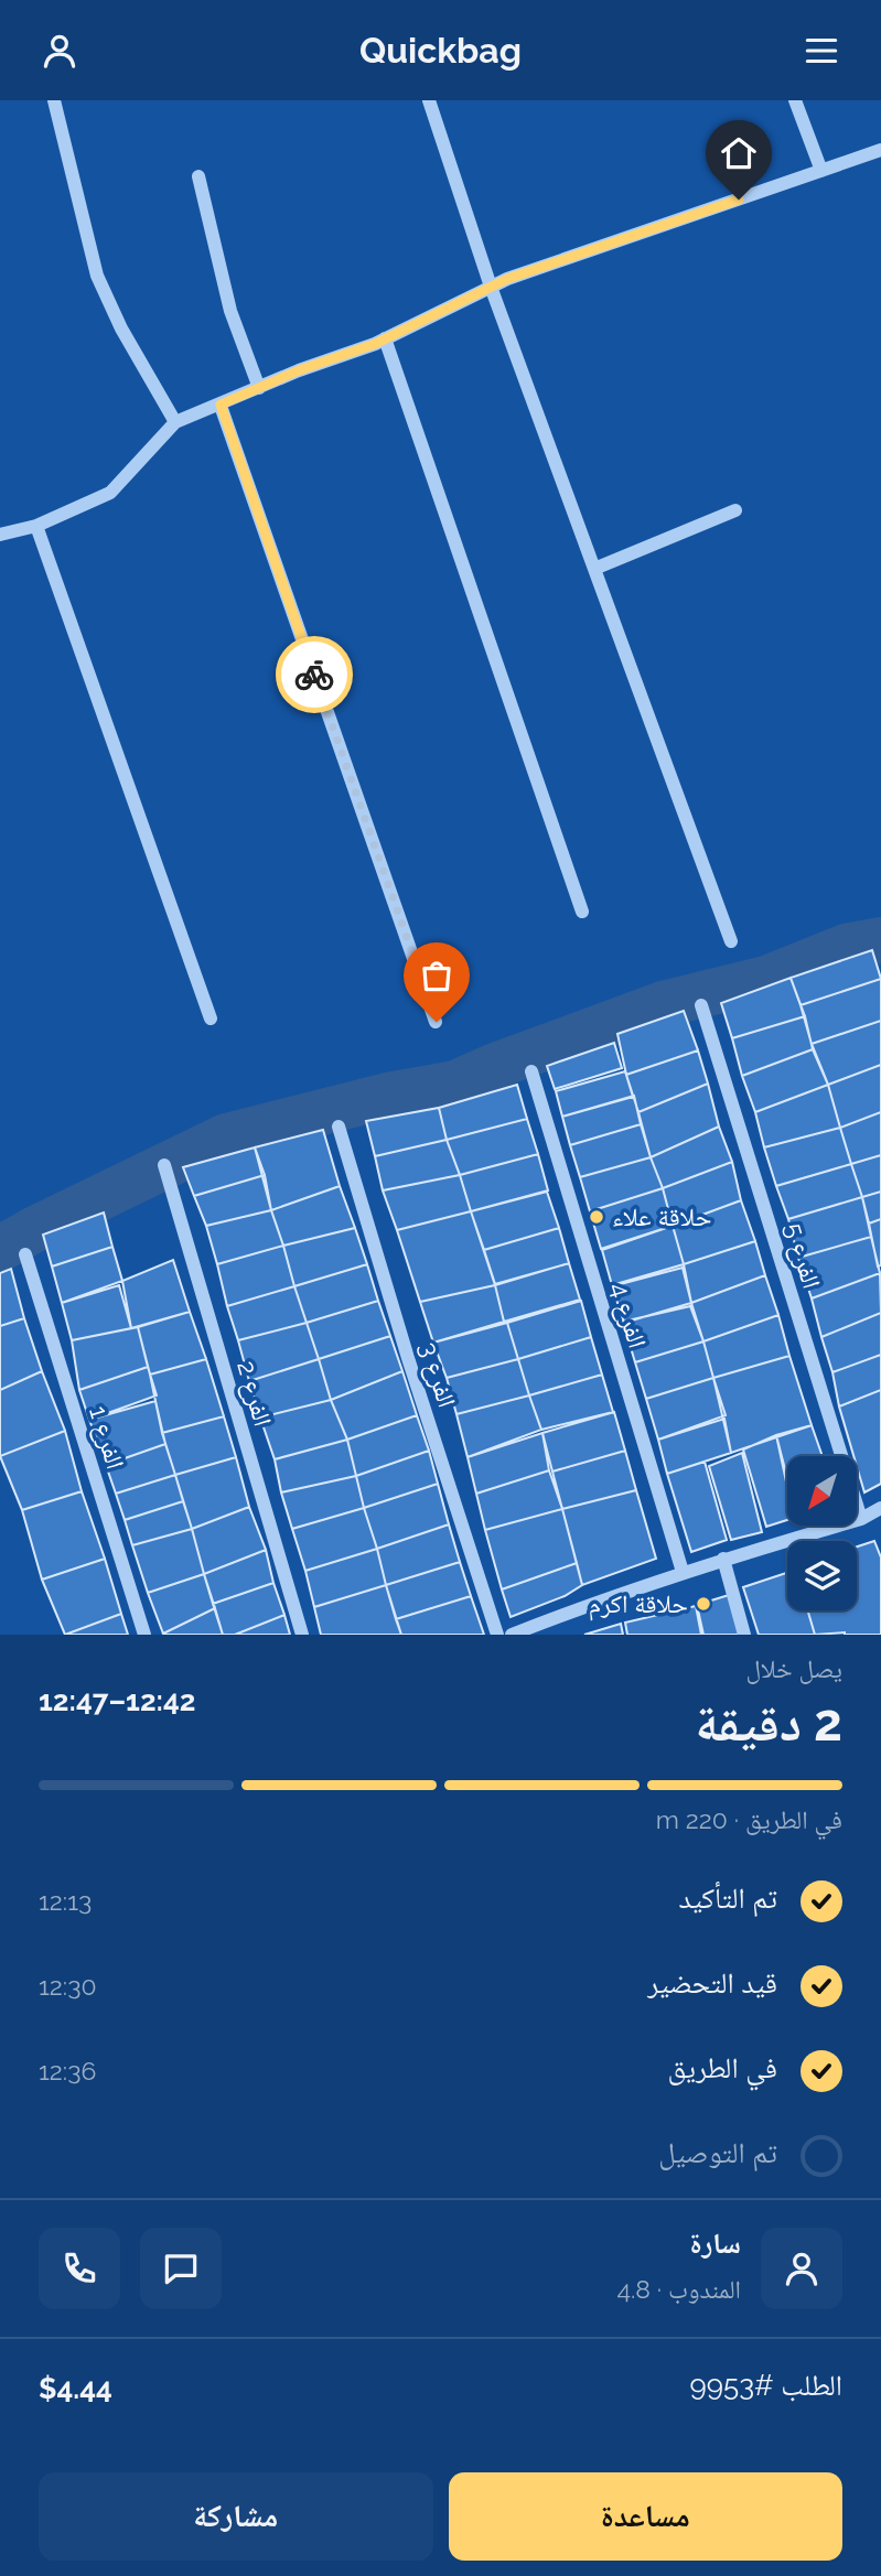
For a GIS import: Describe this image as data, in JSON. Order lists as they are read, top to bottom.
{
  "streets": {
    "street": [
      "الفرع 5",
      "الفرع 4",
      "الفرع 3",
      "الفرع 2",
      "الفرع 1"
    ]
  },
  "places": ["حلاقة علاء", "حلاقة اكرم"],
  "north": "bottom left",
  "page": {
    "header": "Quickbag",
    "heading": ["2 دقيقة", "يصل خلال", "12:42–12:47"],
    "panel": [
      "سارة",
      "المندوب · 4.8",
      "الطلب #9953",
      "$4.44"
    ],
    "bar": "في الطريق · 220 m",
    "list": [
      ["تم التأكيد", "12:13"],
      ["قيد التحضير", "12:30"],
      ["في الطريق", "12:36"],
      "تم التوصيل"
    ],
    "buttons": ["مساعدة", "مشاركة"]
  }
}
